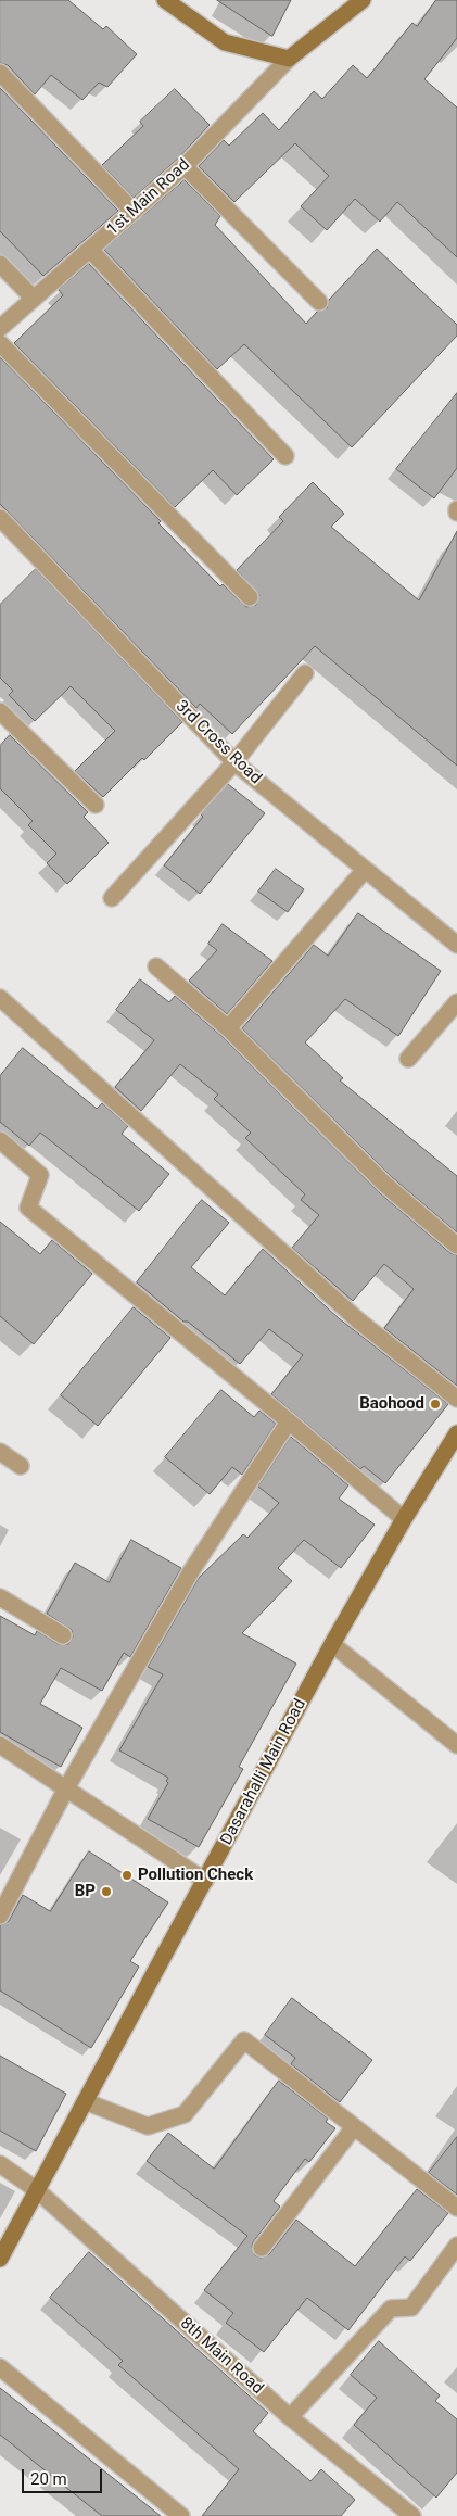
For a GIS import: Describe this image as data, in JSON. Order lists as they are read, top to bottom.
{
  "streets": {
    "street": [
      "1st Main Road",
      "3rd Cross Road",
      "Dasarahalli Main Road",
      "8th Main Road"
    ]
  },
  "crossings": [
    ["Dasarahalli Main Road", "8th Main Road"]
  ],
  "places": ["Baohood", "Pollution Check", "BP"],
  "scale_bar": "20 m"
}
